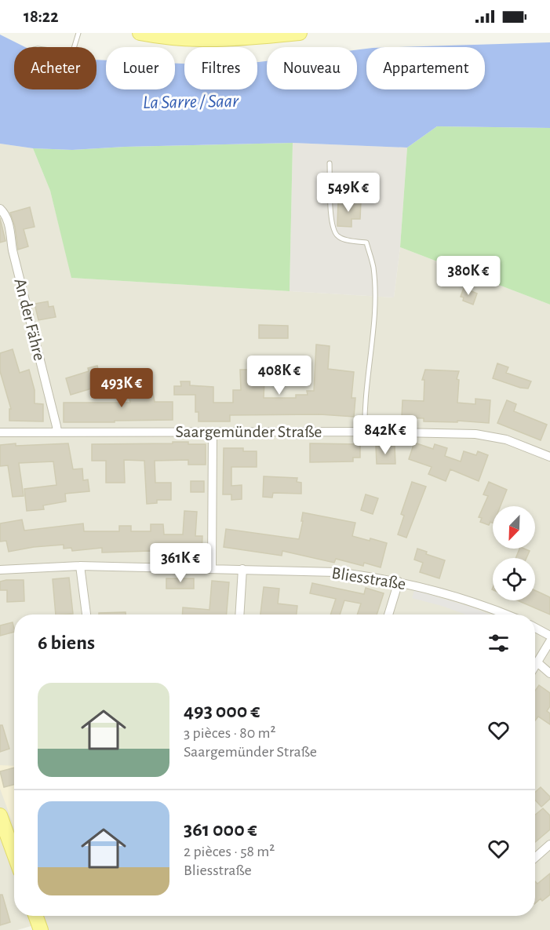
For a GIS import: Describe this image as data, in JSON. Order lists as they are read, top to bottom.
{
  "streets": {
    "street": ["An der Fähre", "Saargemünder Straße", "Bliesstraße"]
  },
  "crossings": [
    ["An der Fähre", "Saargemünder Straße"]
  ],
  "water": ["La Sarre / Saar"],
  "north": "bottom left",
  "page": {
    "status": "18:22",
    "chip": [
      "Acheter",
      "Louer",
      "Filtres",
      "Nouveau",
      "Appartement"
    ],
    "price": [
      "549K €",
      "380K €",
      "408K €",
      "493K €",
      "842K €",
      "361K €"
    ],
    "heading": "6 biens",
    "list": [
      {
        "name": "493 000 €",
        "note": "3 pièces · 80 m² · Saargemünder Straße"
      },
      {
        "name": "361 000 €",
        "note": "2 pièces · 58 m² · Bliesstraße"
      }
    ]
  }
}
